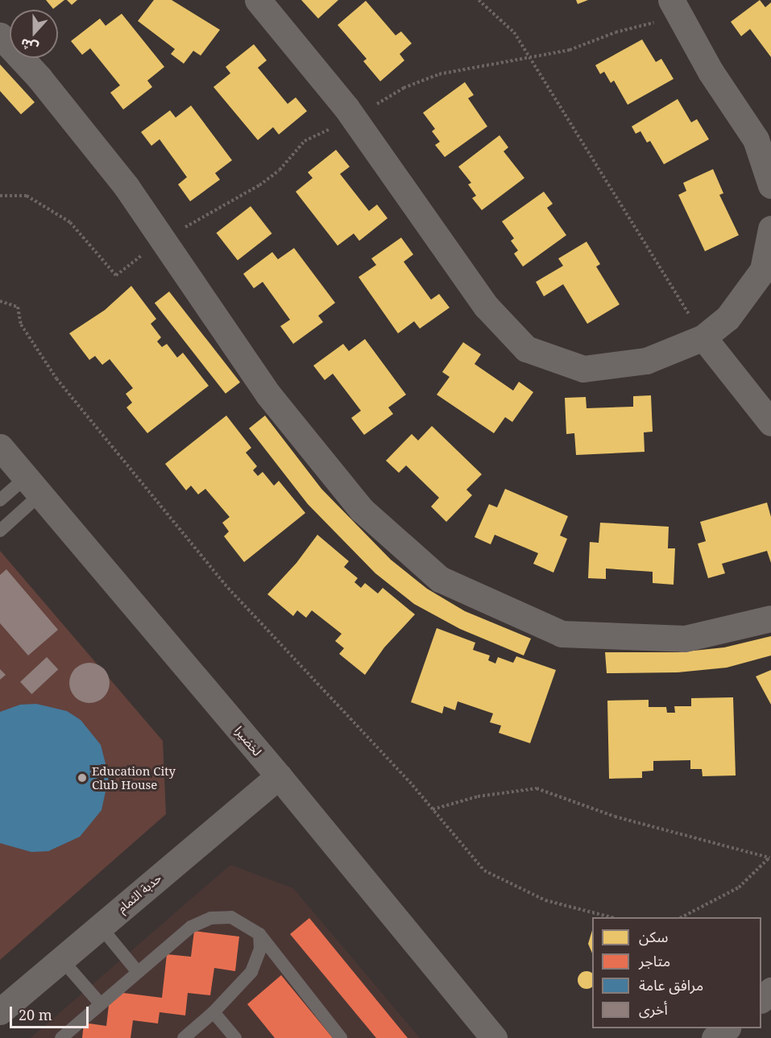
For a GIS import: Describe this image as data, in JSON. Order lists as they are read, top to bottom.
{
  "streets": {
    "street": ["لخضيرا", "حدبة الثمام"]
  },
  "crossings": [
    ["لخضيرا", "حدبة الثمام"]
  ],
  "places": ["Education City Club House"],
  "legend": [
    "سكن",
    "متاجر",
    "مرافق عامة",
    "أخرى"
  ],
  "scale_bar": "20 m",
  "north": "bottom"
}
